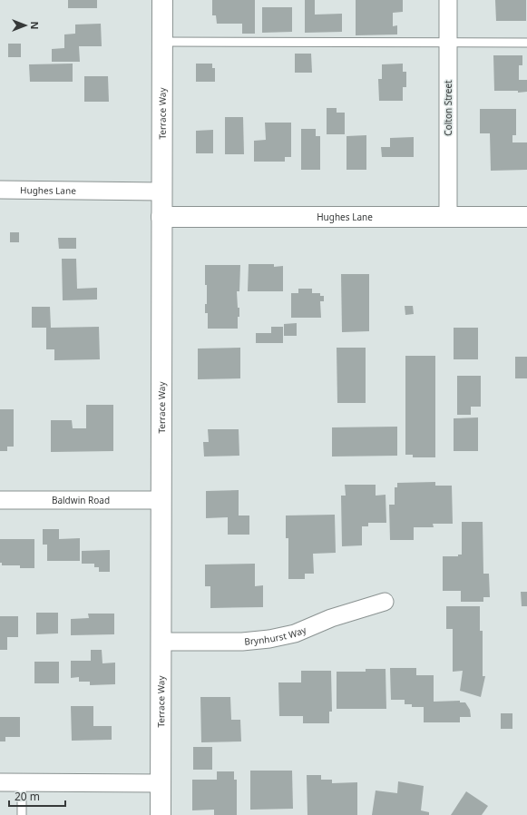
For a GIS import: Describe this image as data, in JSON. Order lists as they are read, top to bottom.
{
  "streets": {
    "street": [
      "Colton Street",
      "Terrace Way",
      "Hughes Lane",
      "Baldwin Road",
      "Brynhurst Way"
    ]
  },
  "crossings": [
    ["Colton Street", "Hughes Lane"],
    ["Terrace Way", "Hughes Lane"],
    ["Terrace Way", "Baldwin Road"],
    ["Terrace Way", "Brynhurst Way"]
  ],
  "scale_bar": "20 m",
  "north": "right"
}
